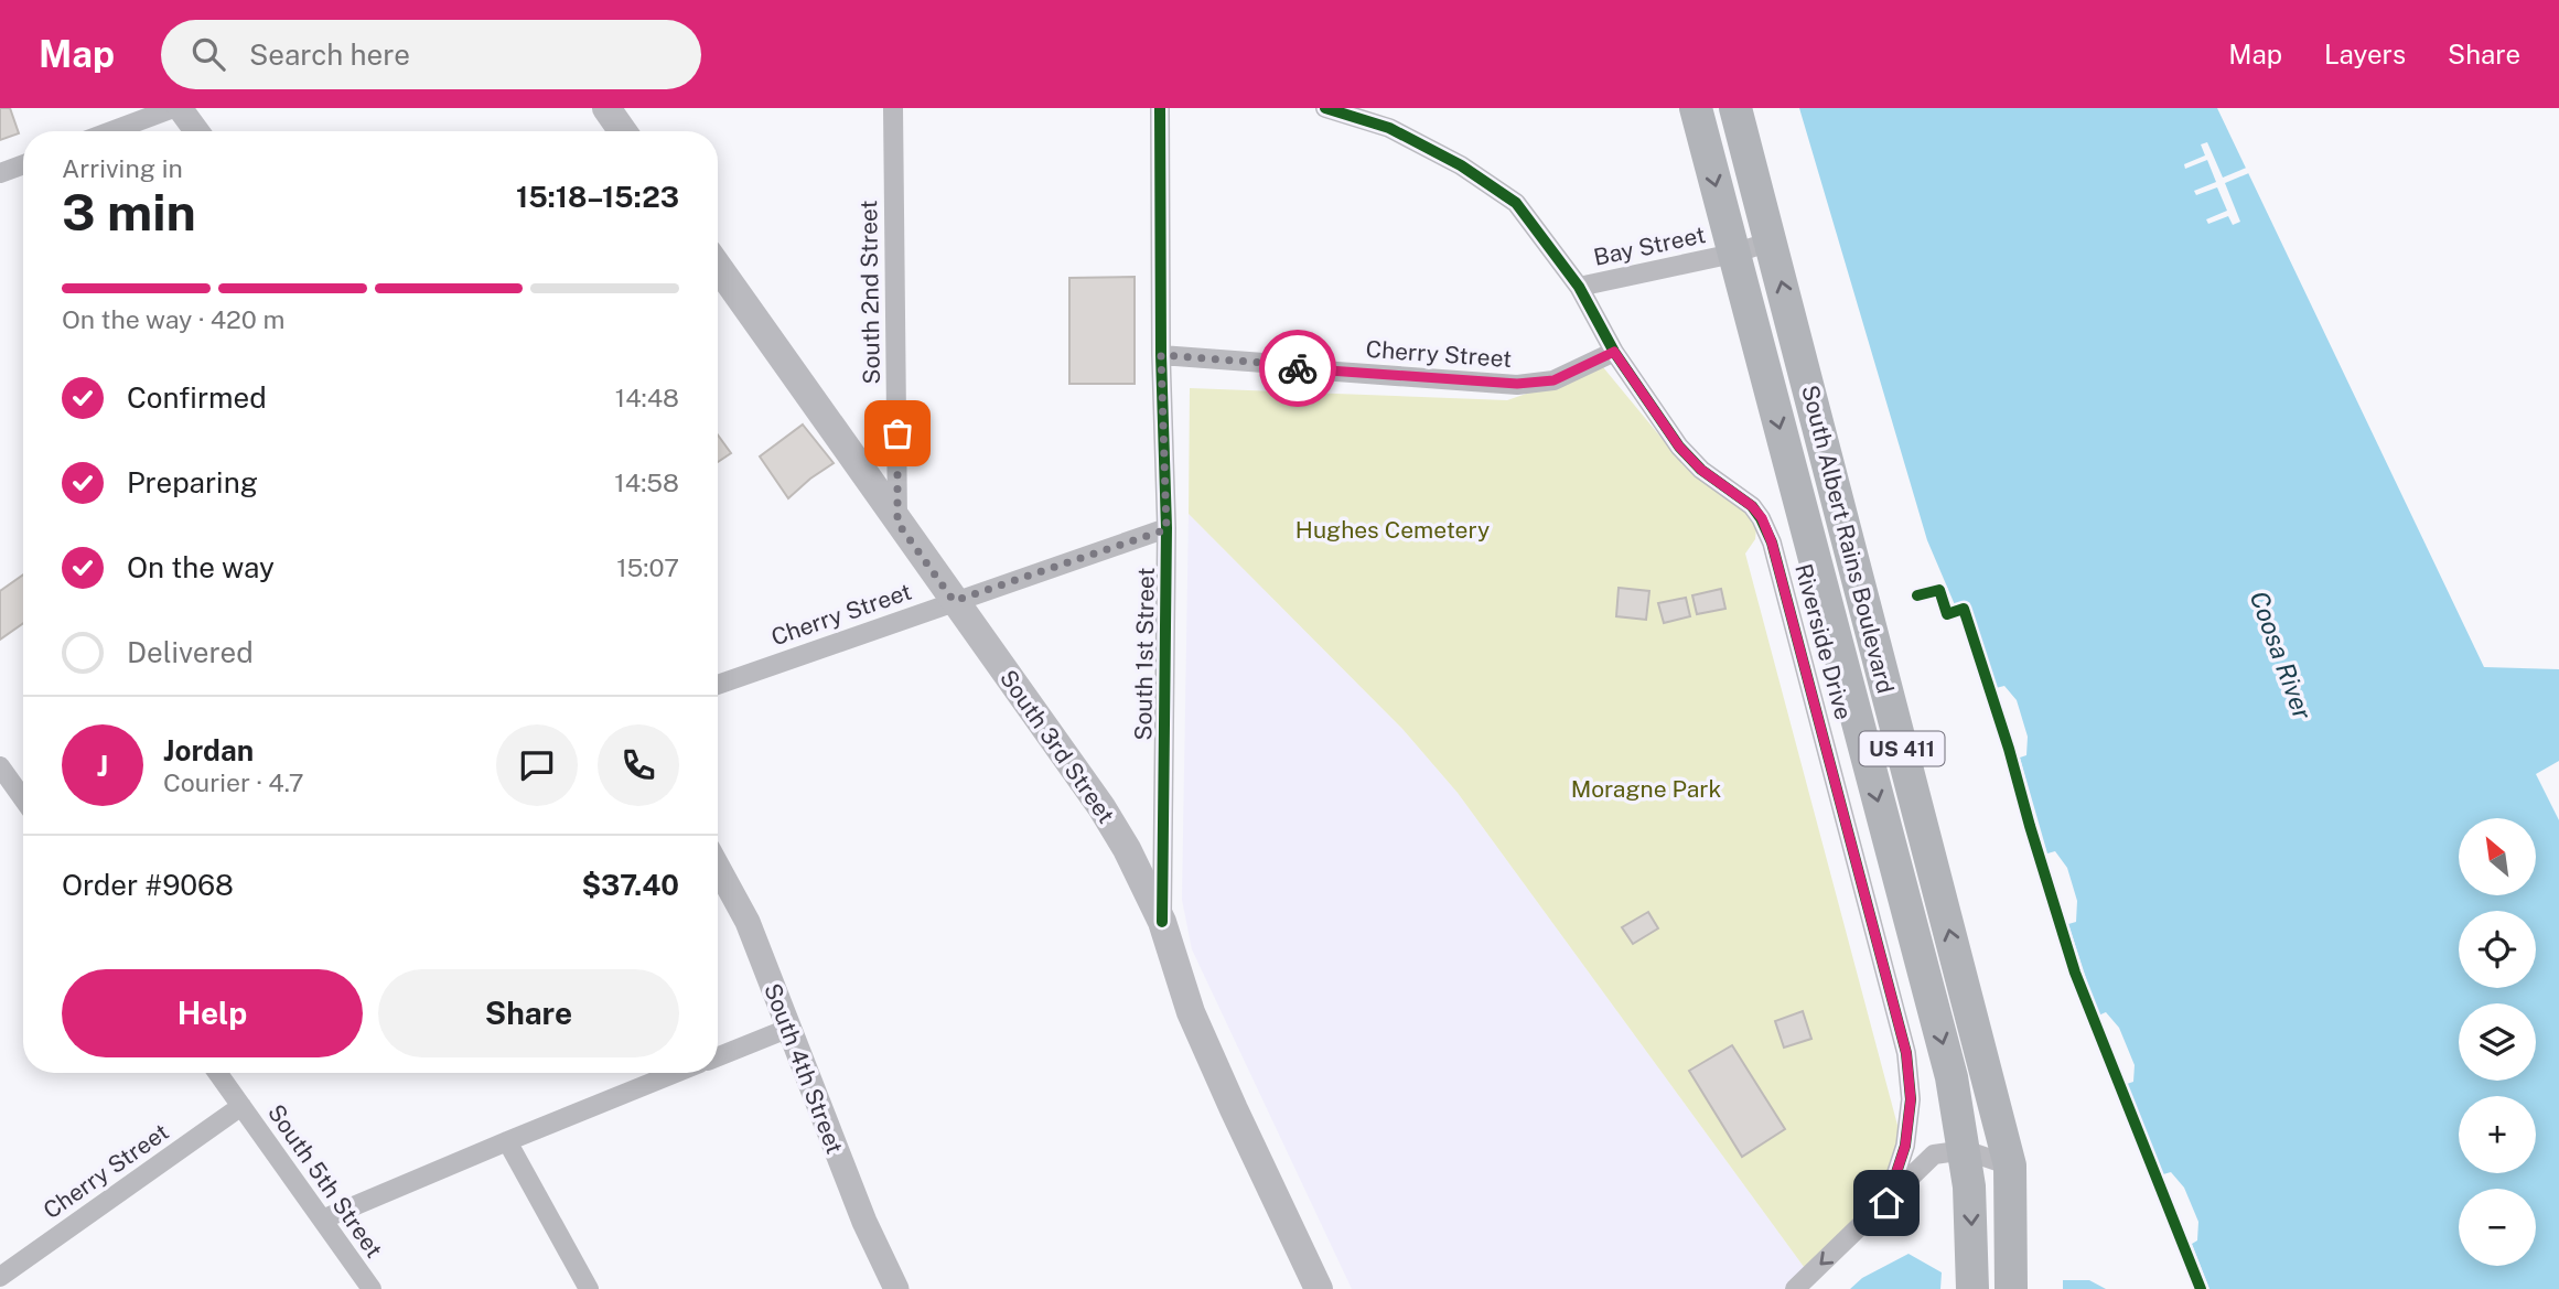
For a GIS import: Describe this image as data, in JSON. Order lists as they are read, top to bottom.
{
  "streets": {
    "main road": ["South Albert Rains Boulevard", "South 3rd Street", "US 411"],
    "street": [
      "Bay Street",
      "South 2nd Street",
      "Cherry Street",
      "Riverside Drive",
      "South 1st Street",
      "South 4th Street",
      "South 5th Street"
    ]
  },
  "crossings": [
    ["Bay Street", "South Albert Rains Boulevard"],
    ["Bay Street", "Riverside Drive"],
    ["South 2nd Street", "South 3rd Street"],
    ["Cherry Street", "Riverside Drive"],
    ["Cherry Street", "South 1st Street"],
    ["Cherry Street", "South 3rd Street"],
    ["Cherry Street", "South 5th Street"],
    ["South 1st Street", "South 3rd Street"]
  ],
  "water": ["Coosa River"],
  "parks": ["Hughes Cemetery", "Moragne Park"],
  "north": "top left",
  "page": {
    "header": "Map",
    "search": "Search here",
    "nav": ["Map", "Layers", "Share"],
    "heading": ["3 min", "Arriving in", "15:18–15:23"],
    "panel": [
      "Jordan",
      "Courier · 4.7",
      "Order #9068",
      "$37.40"
    ],
    "bar": "On the way · 420 m",
    "list": [
      ["Confirmed", "14:48"],
      ["Preparing", "14:58"],
      ["On the way", "15:07"],
      "Delivered"
    ],
    "round": "J",
    "map_buttons": ["+", "−"],
    "buttons": ["Help", "Share"]
  }
}
